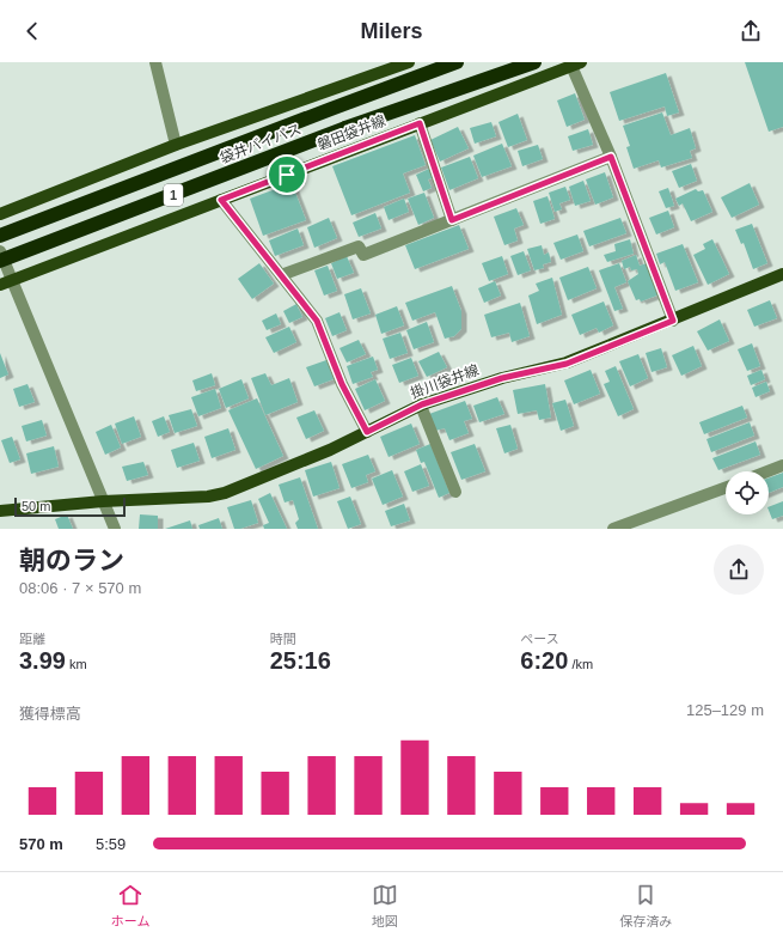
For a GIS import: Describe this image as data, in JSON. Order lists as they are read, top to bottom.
{
  "streets": {
    "highway": ["袋井バイパス", "1"],
    "main road": ["磐田袋井線", "掛川袋井線"]
  },
  "scale_bar": "50 m",
  "page": {
    "header": "Milers",
    "scale": "50 m",
    "heading": ["朝のラン", "08:06 · 7 × 570 m"],
    "stats": [
      ["距離", "3.99 km"],
      ["時間", "25:16"],
      ["ペース", "6:20 /km"]
    ],
    "chart": ["獲得標高", "125–129 m"],
    "list": [
      {
        "name": "570 m",
        "note": "5:59"
      }
    ],
    "tabs": ["ホーム", "地図", "保存済み"]
  }
}
